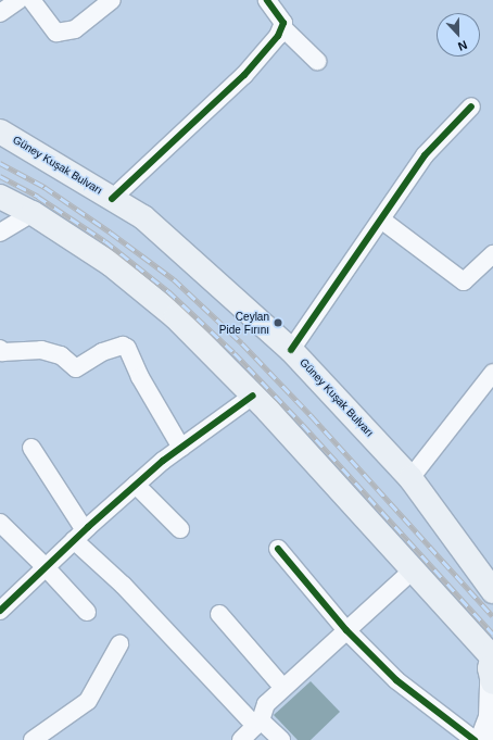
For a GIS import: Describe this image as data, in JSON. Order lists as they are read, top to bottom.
{
  "streets": {
    "main road": ["Güney Kuşak Bulvarı"]
  },
  "places": ["Ceylan Pide Fırını"],
  "north": "bottom"
}
